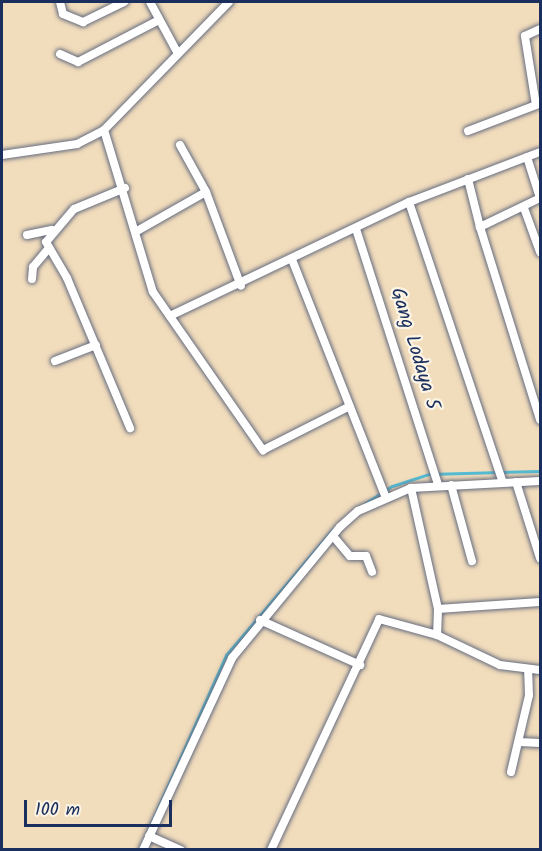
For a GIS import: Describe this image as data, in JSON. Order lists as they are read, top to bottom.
{
  "streets": {
    "street": ["Gang Lodaya 5"]
  },
  "scale_bar": "100 m"
}
